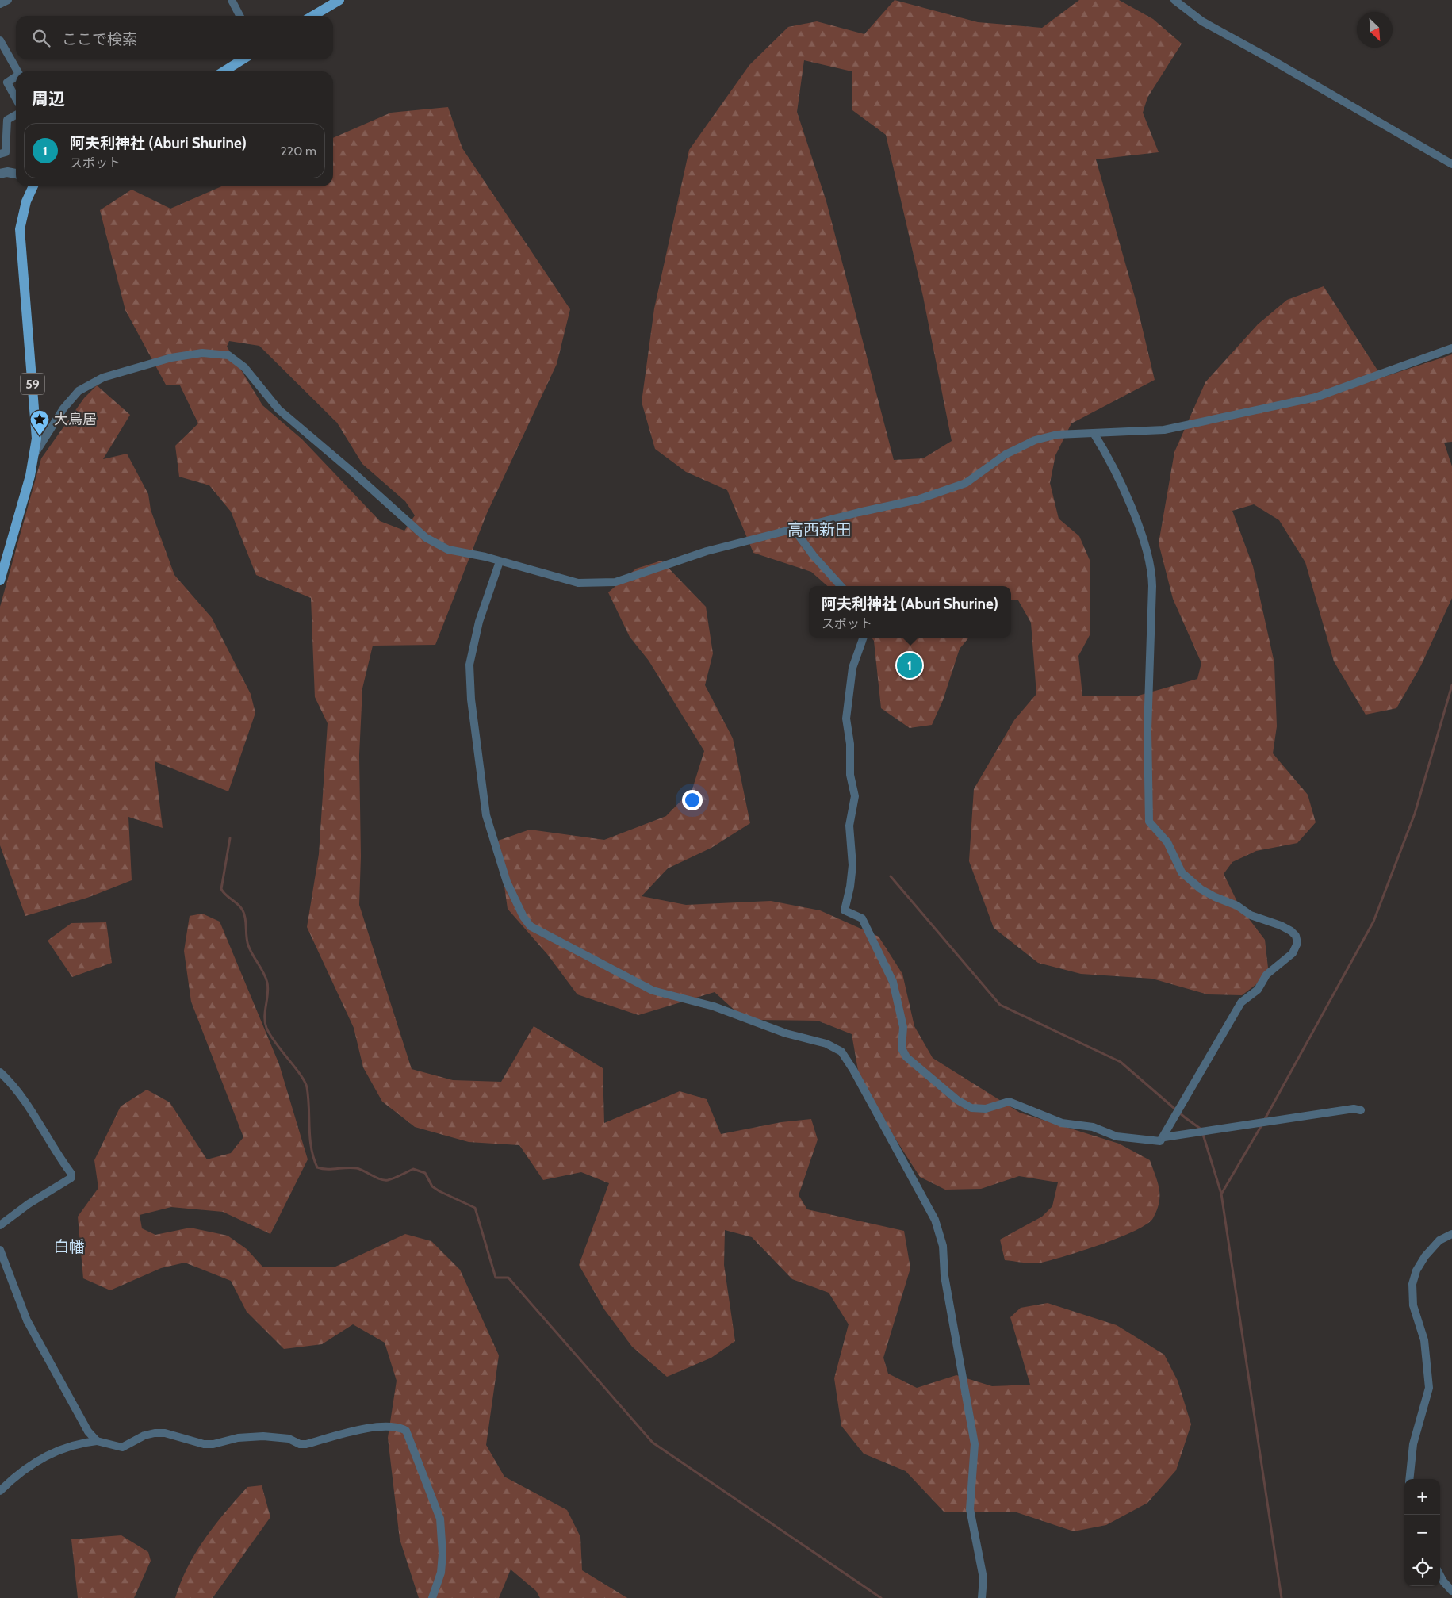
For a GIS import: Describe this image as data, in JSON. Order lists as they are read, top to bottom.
{
  "streets": {
    "main road": ["59"]
  },
  "districts": ["高西新田", "白幡"],
  "places": {
    "place": ["大鳥居"]
  },
  "north": "bottom right",
  "page": {
    "search": "ここで検索",
    "heading": "周辺",
    "list": [
      {
        "mark": "1",
        "name": "阿夫利神社 (Aburi Shurine)",
        "note": "スポット",
        "value": "220 m"
      }
    ],
    "popup": ["阿夫利神社 (Aburi Shurine)", "スポット"],
    "pins": "1",
    "map_buttons": ["+", "−"]
  }
}
